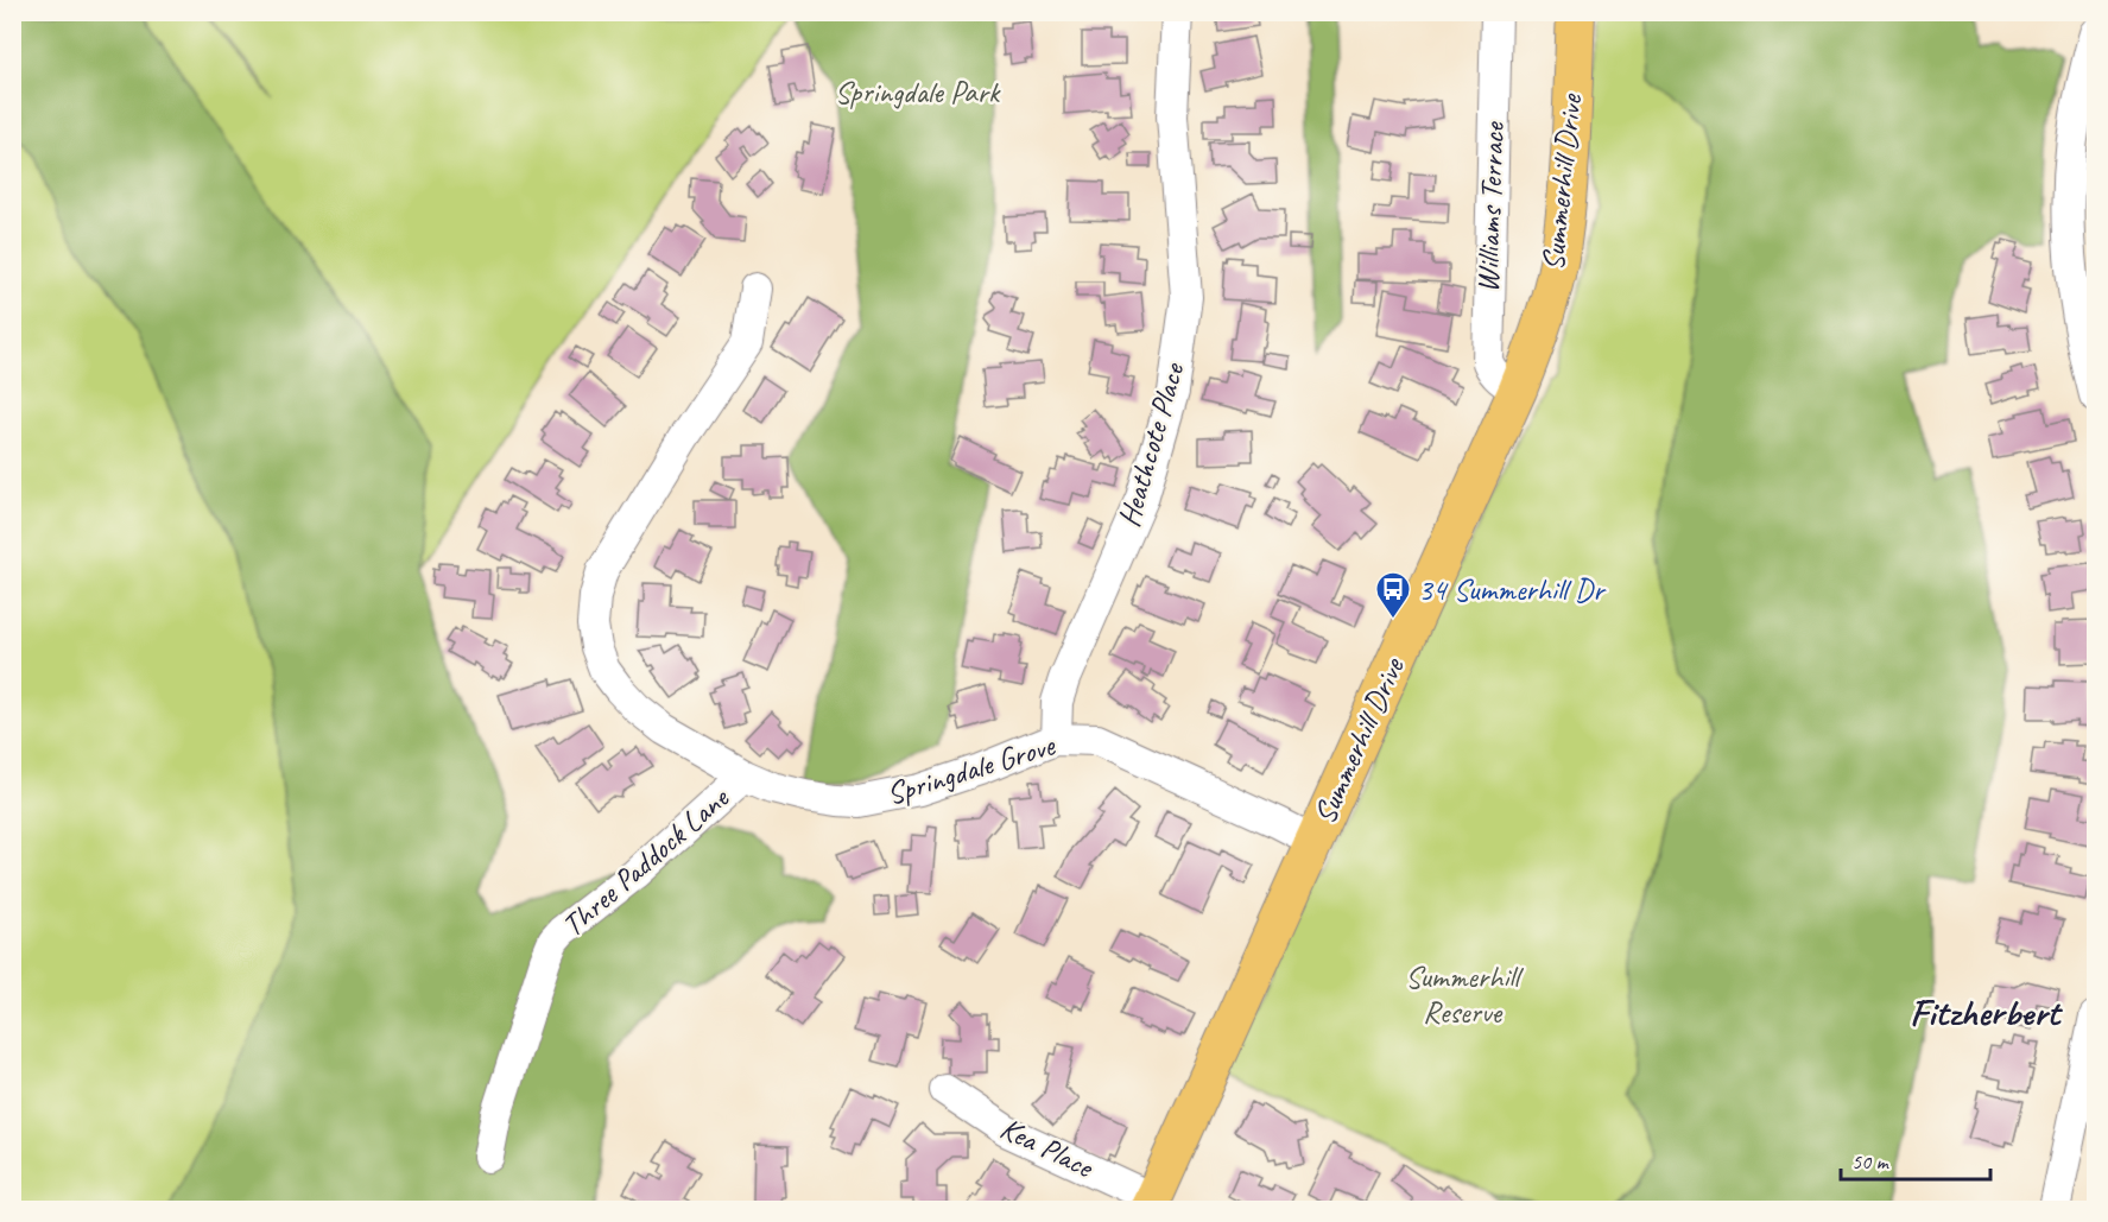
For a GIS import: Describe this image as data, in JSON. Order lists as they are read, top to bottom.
{
  "streets": {
    "main road": ["Summerhill Drive"],
    "street": [
      "Williams Terrace",
      "Heathcote Place",
      "Springdale Grove",
      "Three Paddock Lane",
      "Kea Place"
    ]
  },
  "crossings": [
    ["Summerhill Drive", "Williams Terrace"],
    ["Summerhill Drive", "Springdale Grove"],
    ["Summerhill Drive", "Kea Place"],
    ["Heathcote Place", "Springdale Grove"],
    ["Springdale Grove", "Three Paddock Lane"]
  ],
  "districts": ["Fitzherbert"],
  "parks": ["Springdale Park", "Summerhill Reserve"],
  "places": {
    "bus stop": ["34 Summerhill Dr"]
  },
  "scale_bar": "50 m"
}
